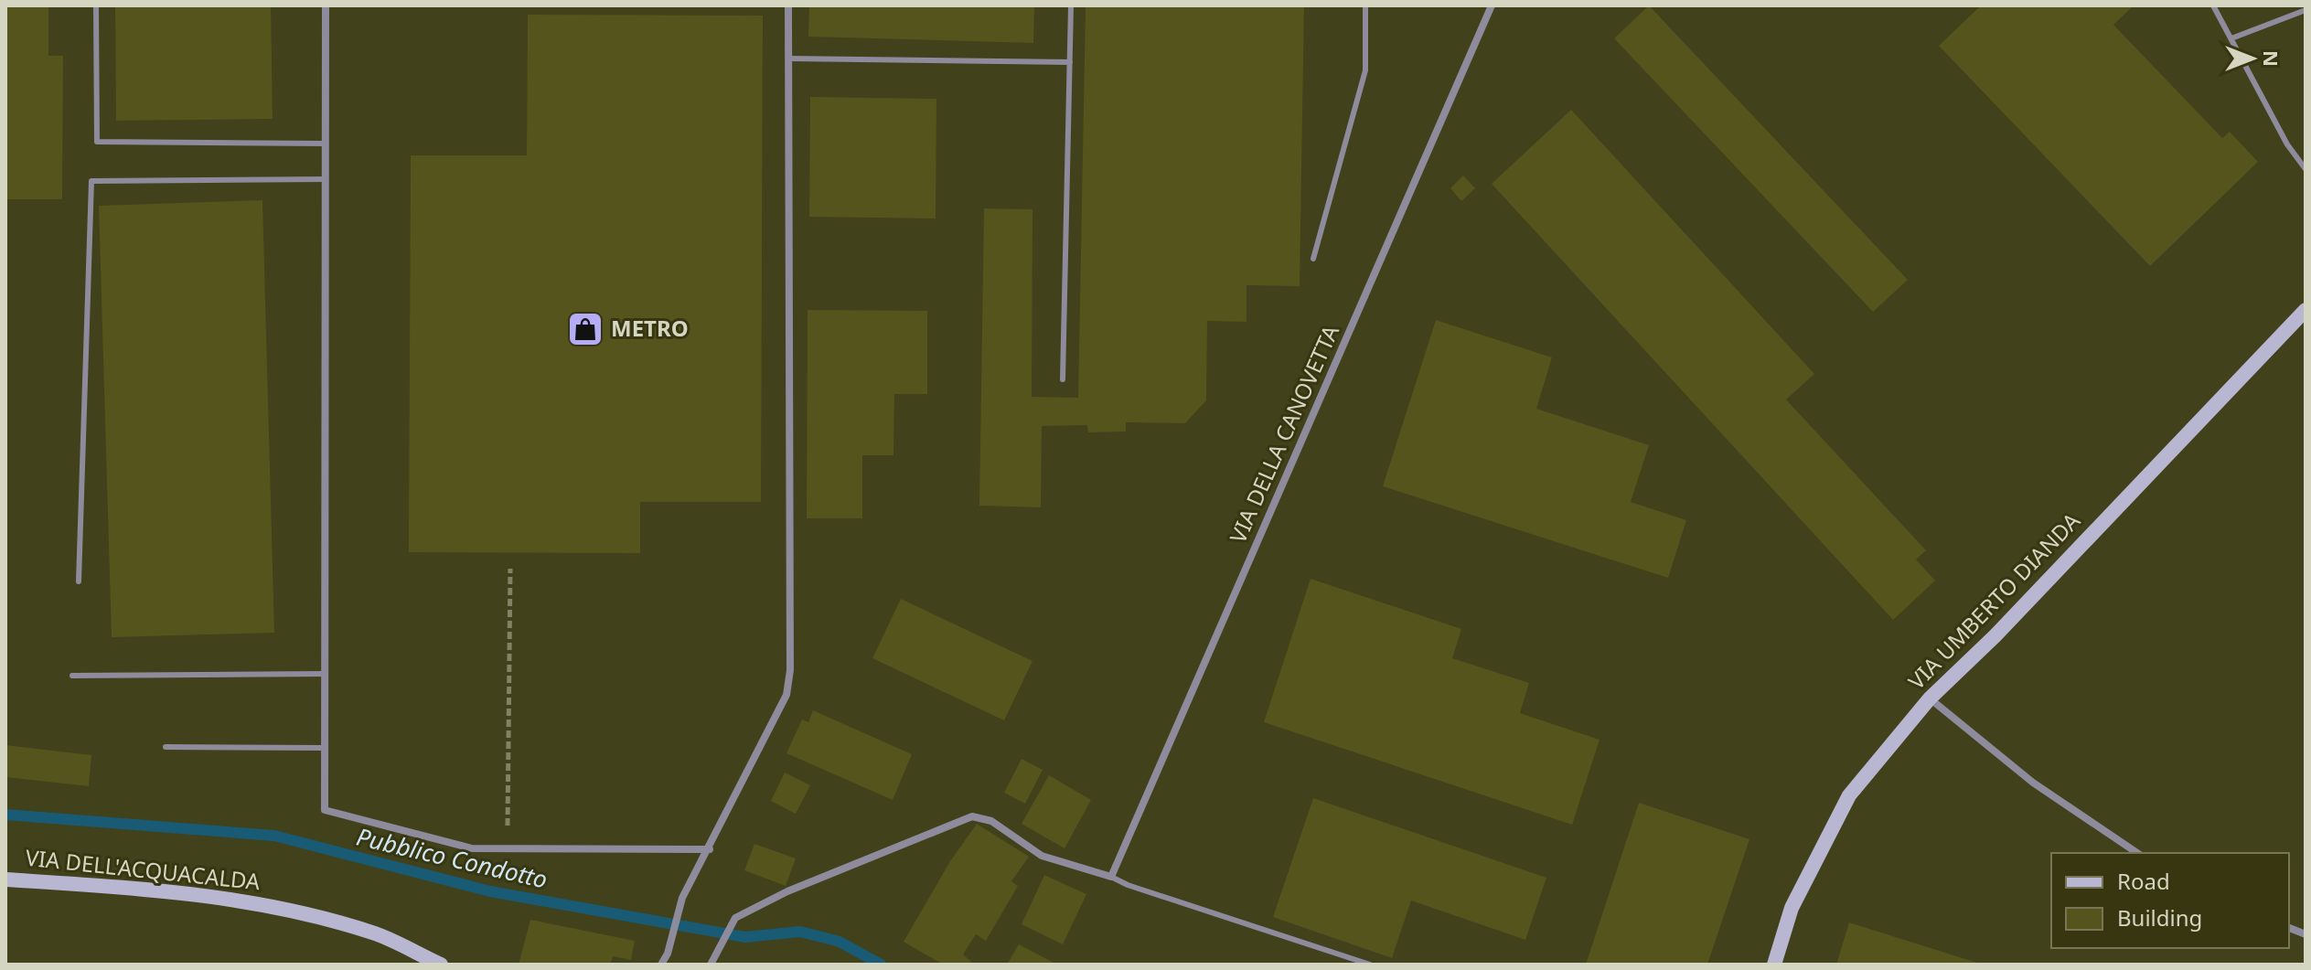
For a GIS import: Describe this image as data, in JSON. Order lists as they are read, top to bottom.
{
  "streets": {
    "street": ["VIA DELLA CANOVETTA", "VIA UMBERTO DIANDA", "VIA DELL'ACQUACALDA"]
  },
  "water": ["Pubblico Condotto"],
  "places": {
    "shop": ["METRO"]
  },
  "legend": ["Road", "Building"],
  "north": "right"
}
